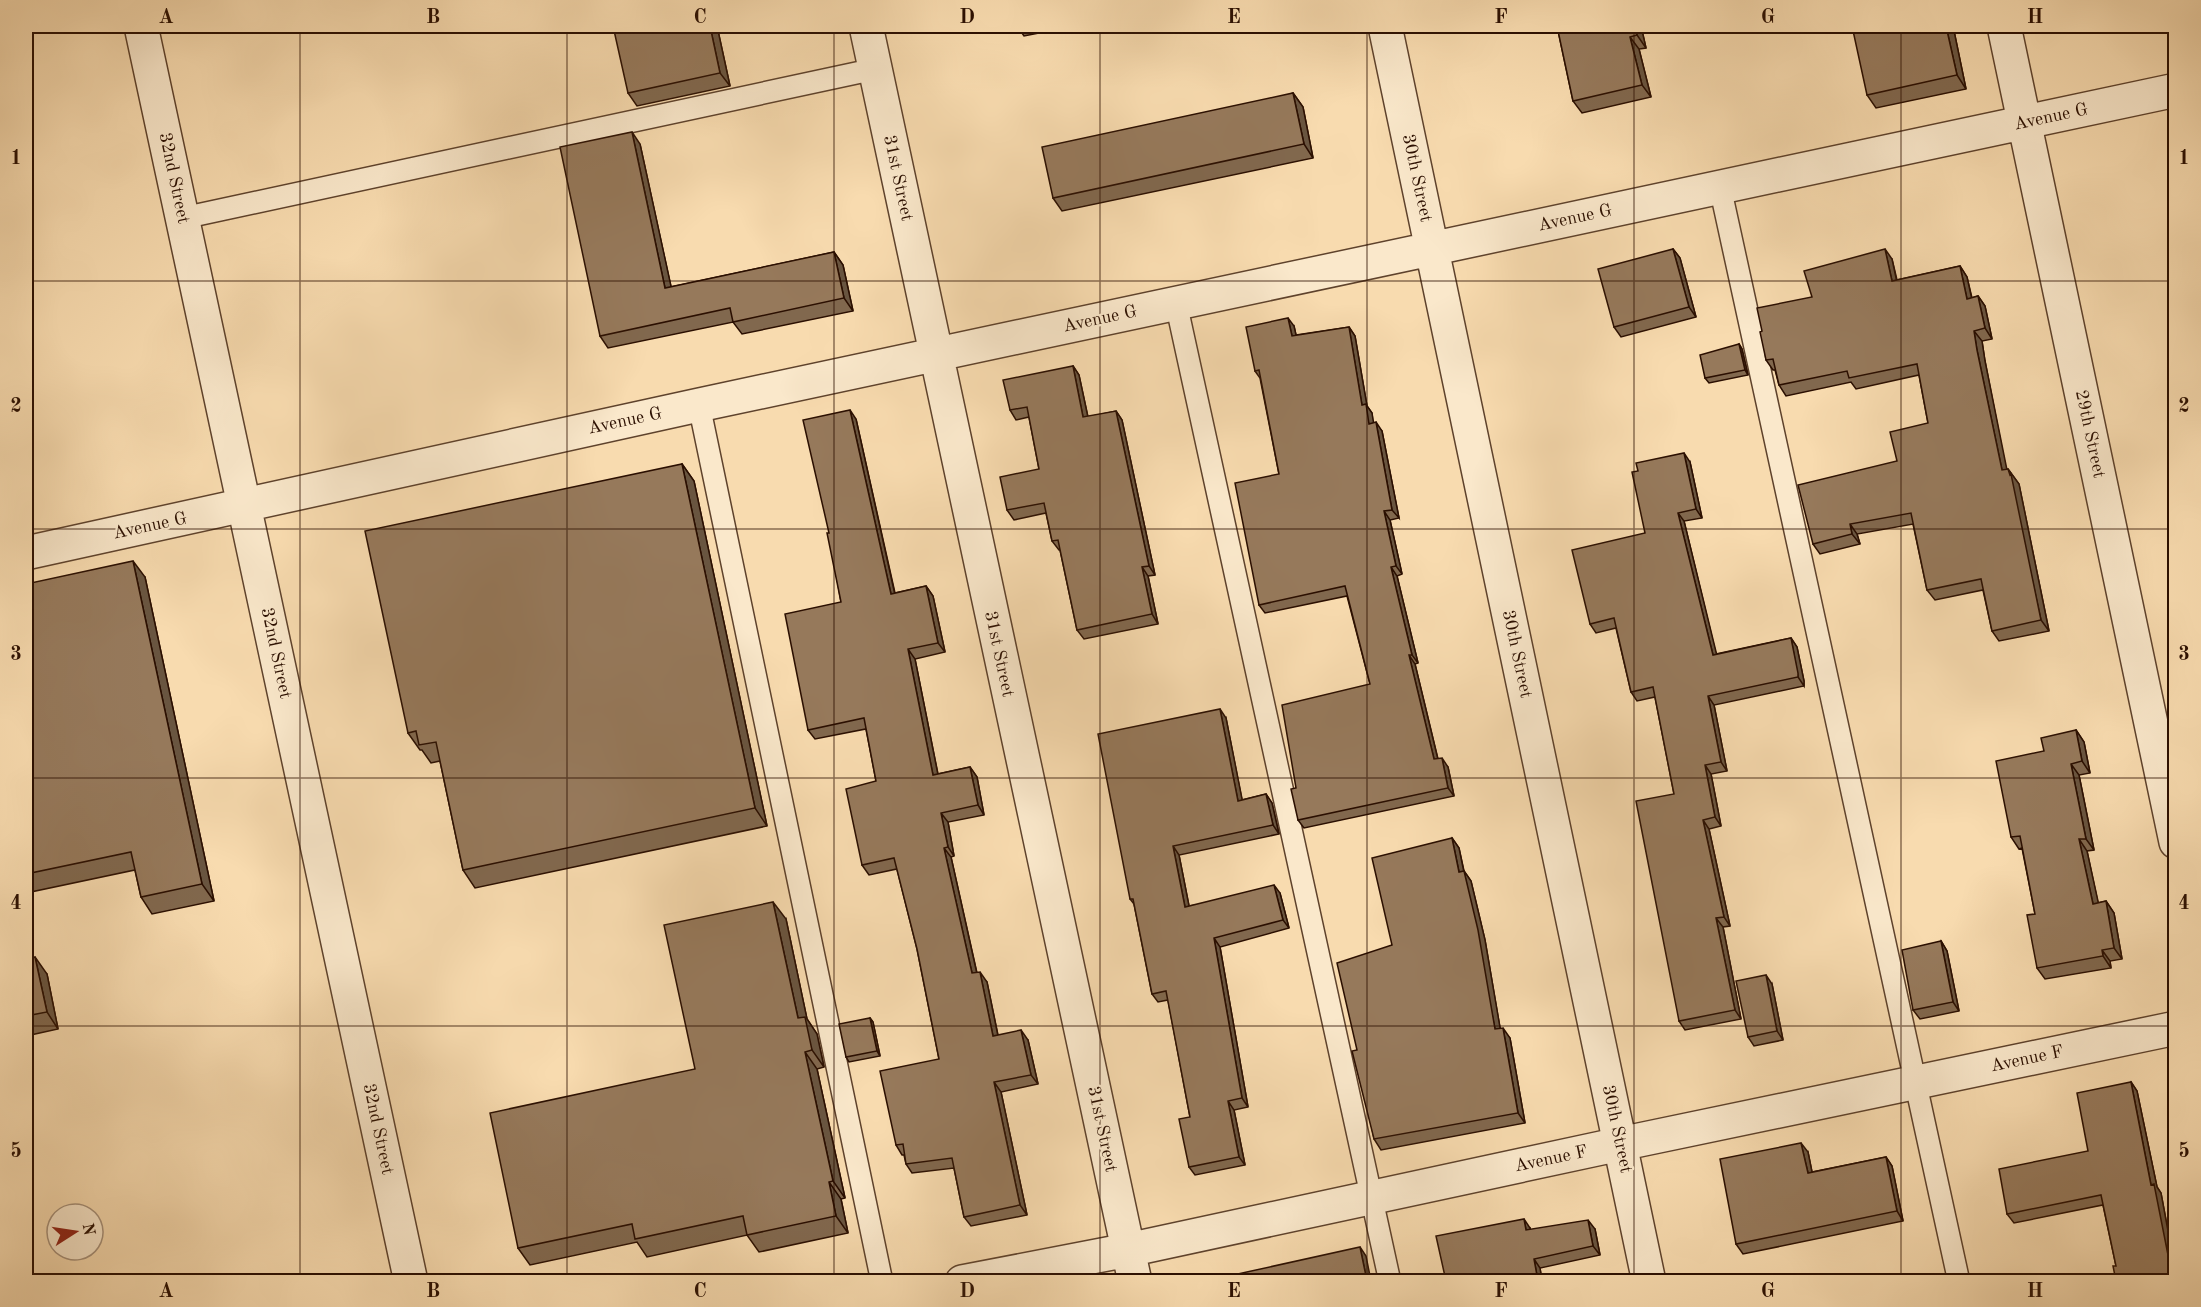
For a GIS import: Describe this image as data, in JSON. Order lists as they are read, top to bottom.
{
  "streets": {
    "street": [
      "Avenue G",
      "32nd Street",
      "31st Street",
      "30th Street",
      "29th Street",
      "Avenue F"
    ]
  },
  "crossings": [
    ["Avenue G", "32nd Street"],
    ["Avenue G", "31st Street"],
    ["Avenue G", "30th Street"],
    ["Avenue G", "29th Street"],
    ["31st Street", "Avenue F"],
    ["30th Street", "Avenue F"]
  ],
  "north": "right",
  "grid": {
    "columns": [
      "A",
      "B",
      "C",
      "D",
      "E",
      "F",
      "G",
      "H"
    ],
    "rows": [
      "1",
      "2",
      "3",
      "4",
      "5"
    ]
  }
}
